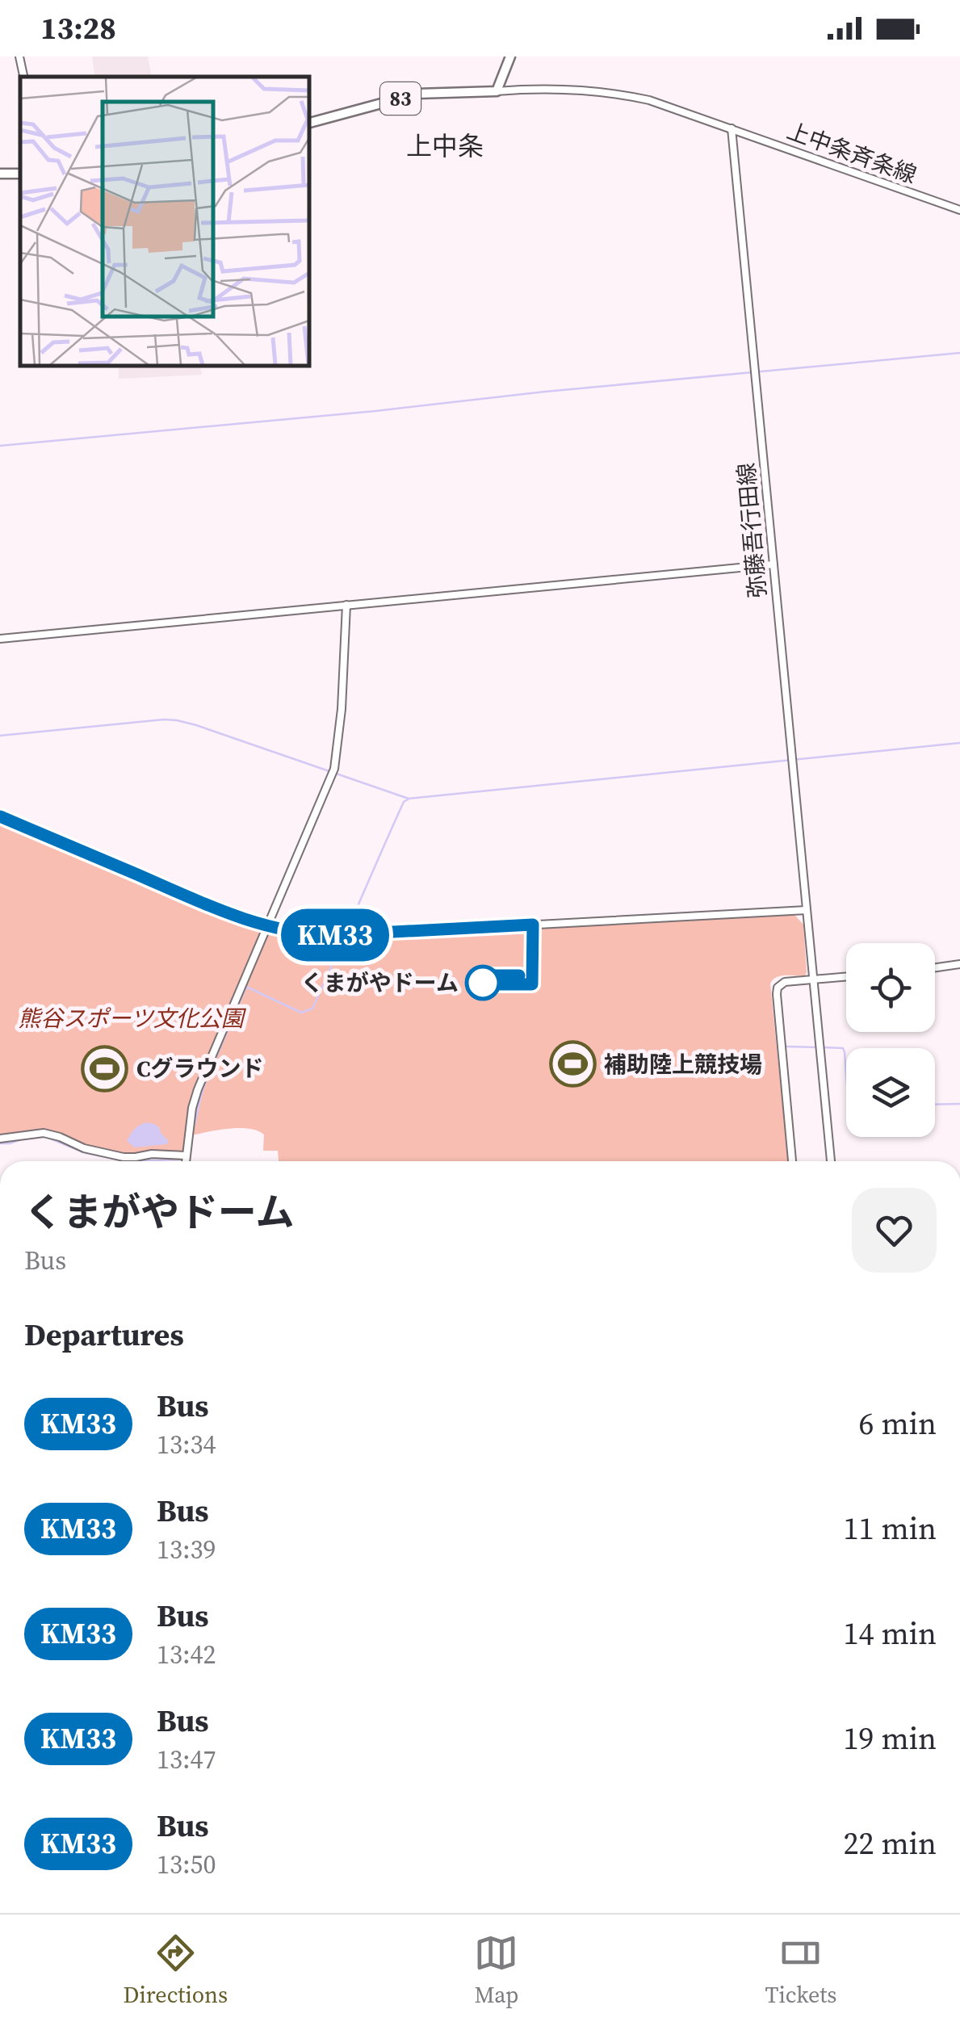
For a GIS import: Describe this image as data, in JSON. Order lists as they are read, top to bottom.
{
  "streets": {
    "main road": ["83"],
    "street": ["上中条斉条線", "弥藤吾行田線"]
  },
  "crossings": [
    ["上中条斉条線", "弥藤吾行田線"]
  ],
  "districts": ["上中条"],
  "parks": ["熊谷スポーツ文化公園"],
  "places": {
    "other": ["くまがやドーム"],
    "sports": ["補助陸上競技場", "Cグラウンド"]
  },
  "lines": ["bus line KM33"],
  "page": {
    "status": "13:28",
    "on_map": "KM33",
    "heading": [
      ["くまがやドーム", "Bus"],
      "Departures"
    ],
    "list": [
      {
        "mark": "KM33",
        "name": "Bus",
        "note": "13:34",
        "value": "6 min"
      },
      {
        "mark": "KM33",
        "name": "Bus",
        "note": "13:39",
        "value": "11 min"
      },
      {
        "mark": "KM33",
        "name": "Bus",
        "note": "13:42",
        "value": "14 min"
      },
      {
        "mark": "KM33",
        "name": "Bus",
        "note": "13:47",
        "value": "19 min"
      },
      {
        "mark": "KM33",
        "name": "Bus",
        "note": "13:50",
        "value": "22 min"
      }
    ],
    "tabs": ["Directions", "Map", "Tickets"]
  }
}
